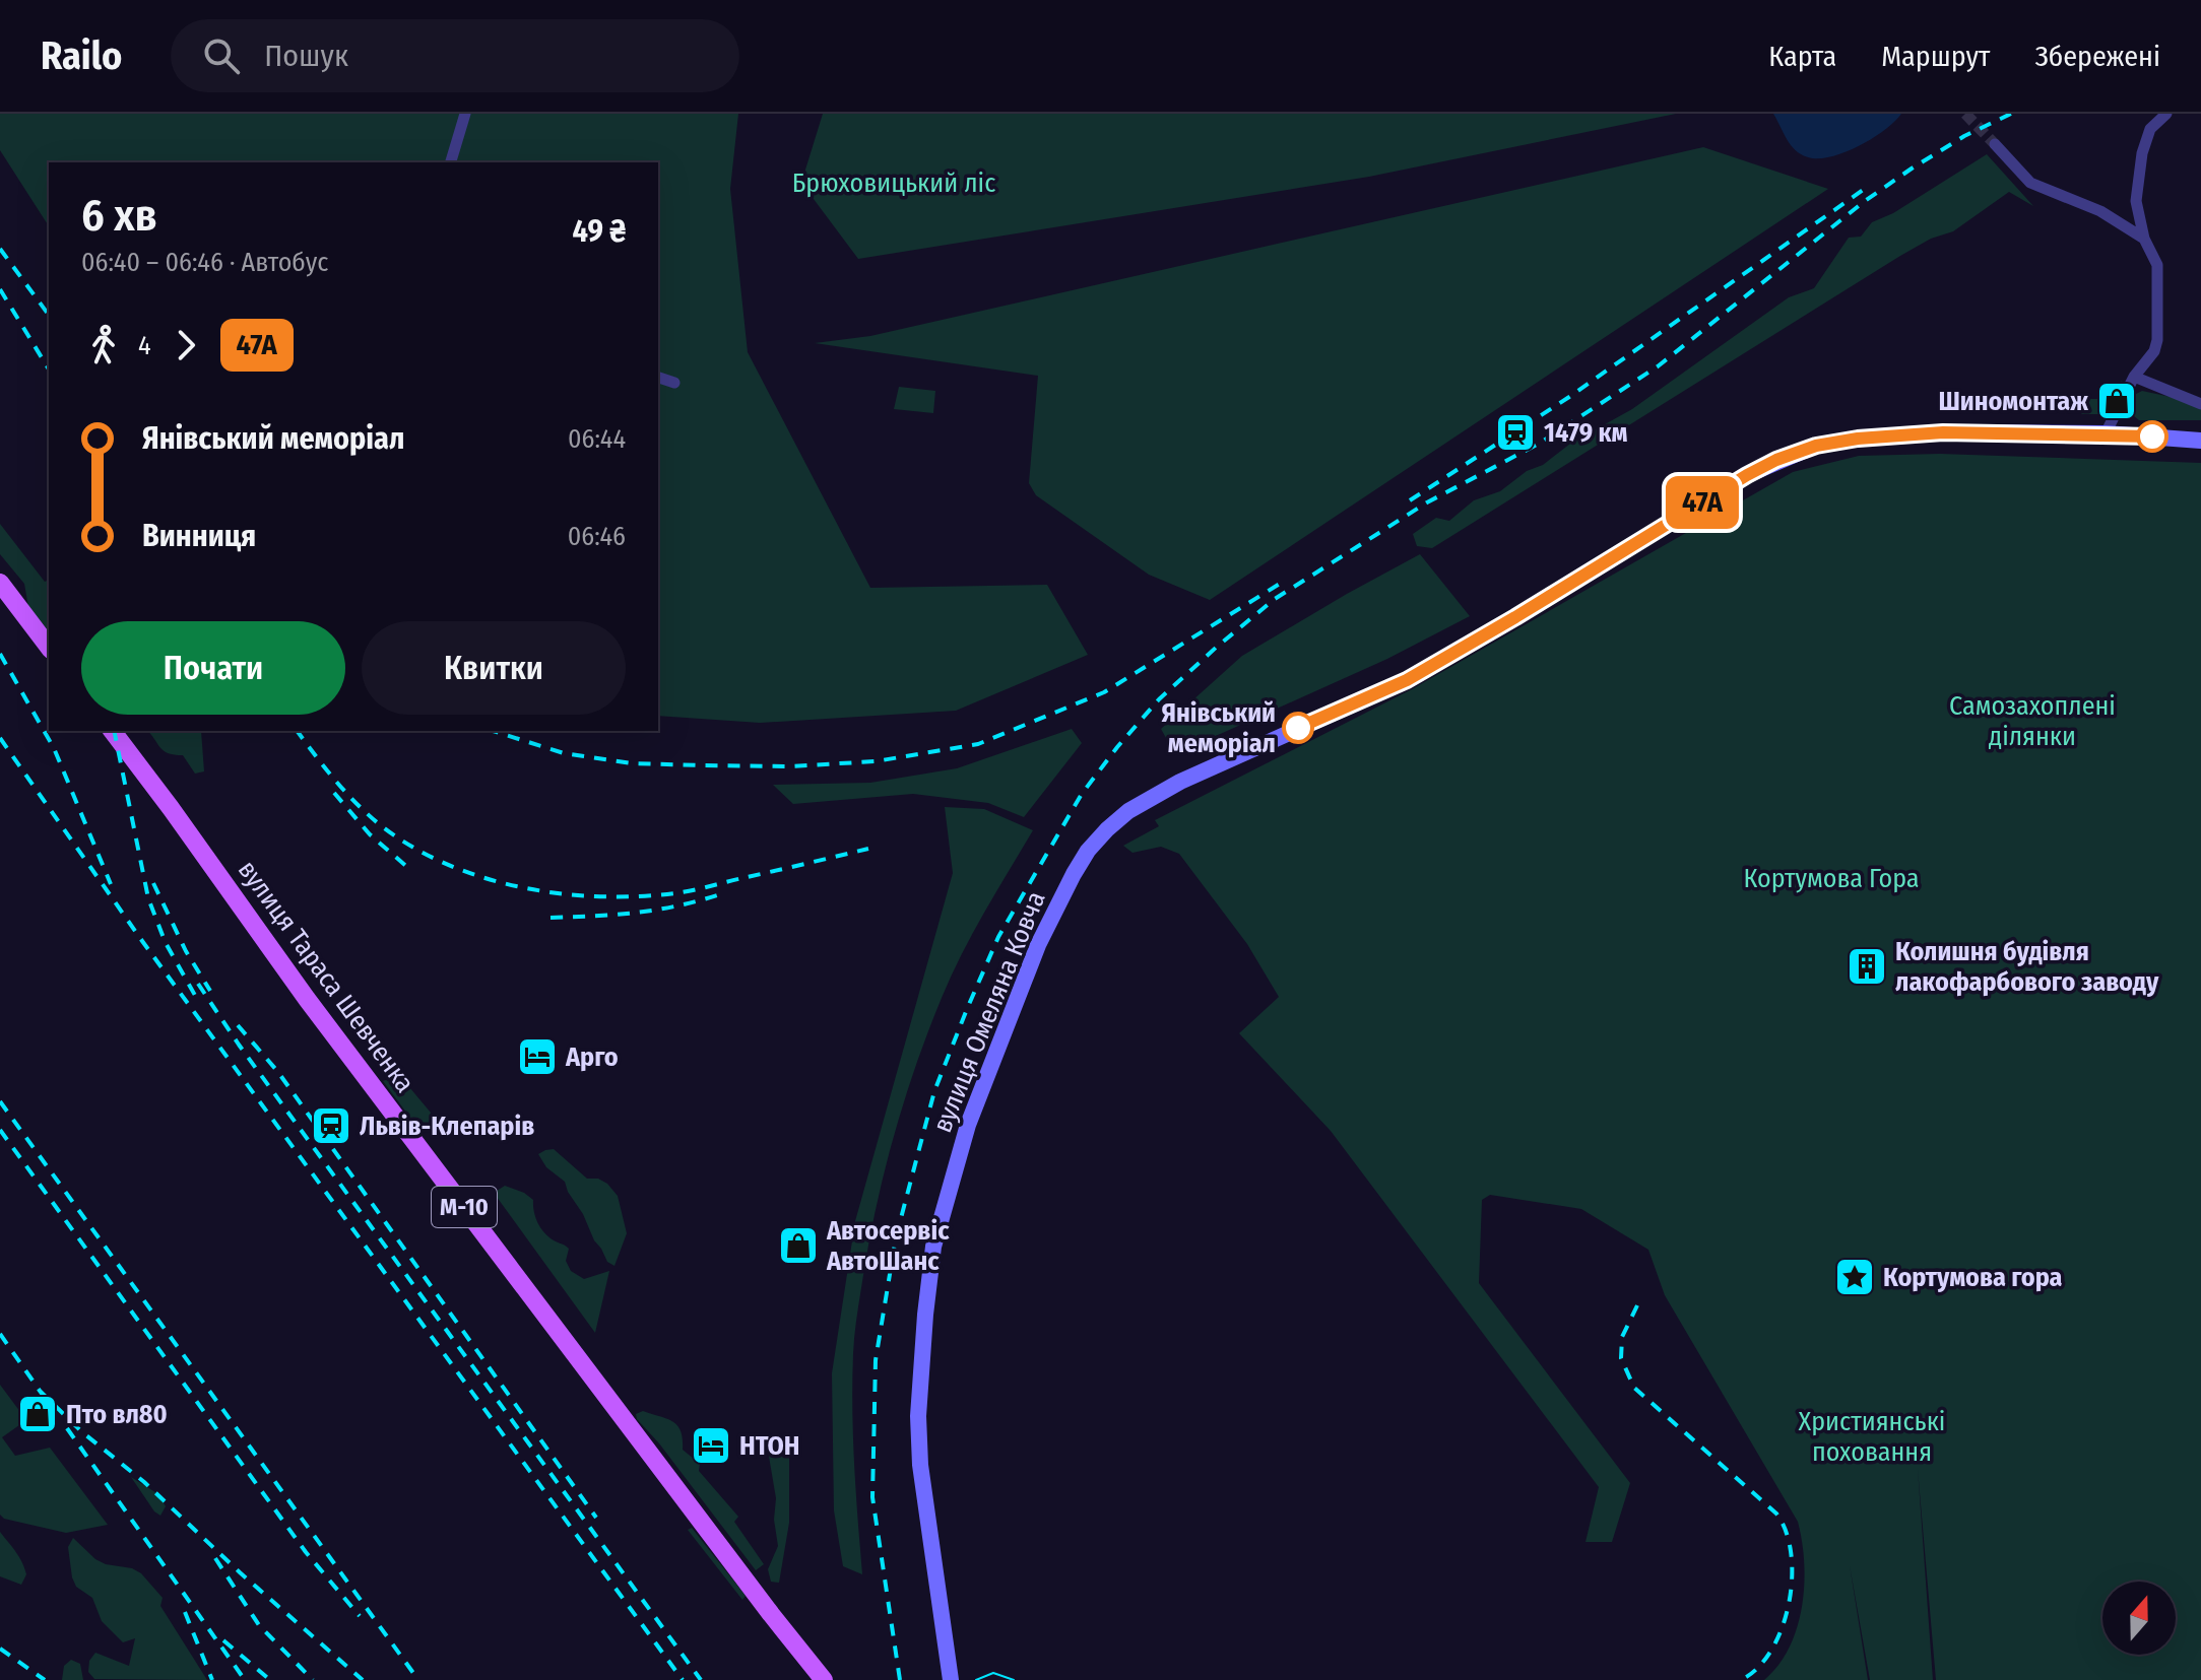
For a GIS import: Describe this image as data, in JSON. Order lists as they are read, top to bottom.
{
  "streets": {
    "main road": ["вулиця Тараса Шевченка", "вулиця Омеляна Ковча", "М-10"]
  },
  "parks": [
    "Брюховицький ліс",
    "Самозахоплені ділянки",
    "Кортумова Гора",
    "Християнські поховання"
  ],
  "places": {
    "shop": ["Шиномонтаж", "Автосервіс АвтоШанс", "Пто вл80"],
    "station": ["1479 км", "Львів-Клепарів"],
    "other": ["Янівський меморіал"],
    "building": ["Колишня будівля лакофарбового заводу"],
    "hotel": ["Арго", "НТОН"],
    "place": ["Кортумова гора"]
  },
  "lines": ["bus line 47А"],
  "north": "top",
  "page": {
    "header": "Railo",
    "search": "Пошук",
    "nav": ["Карта", "Маршрут", "Збережені"],
    "on_map": "47А",
    "heading": ["6 хв", "06:40 – 06:46 · Автобус", "49 ₴"],
    "legs": ["4", "47А"],
    "list": [
      {
        "name": "Янівський меморіал",
        "value": "06:44"
      },
      {
        "name": "Винниця",
        "value": "06:46"
      }
    ],
    "buttons": ["Почати", "Квитки"]
  }
}
